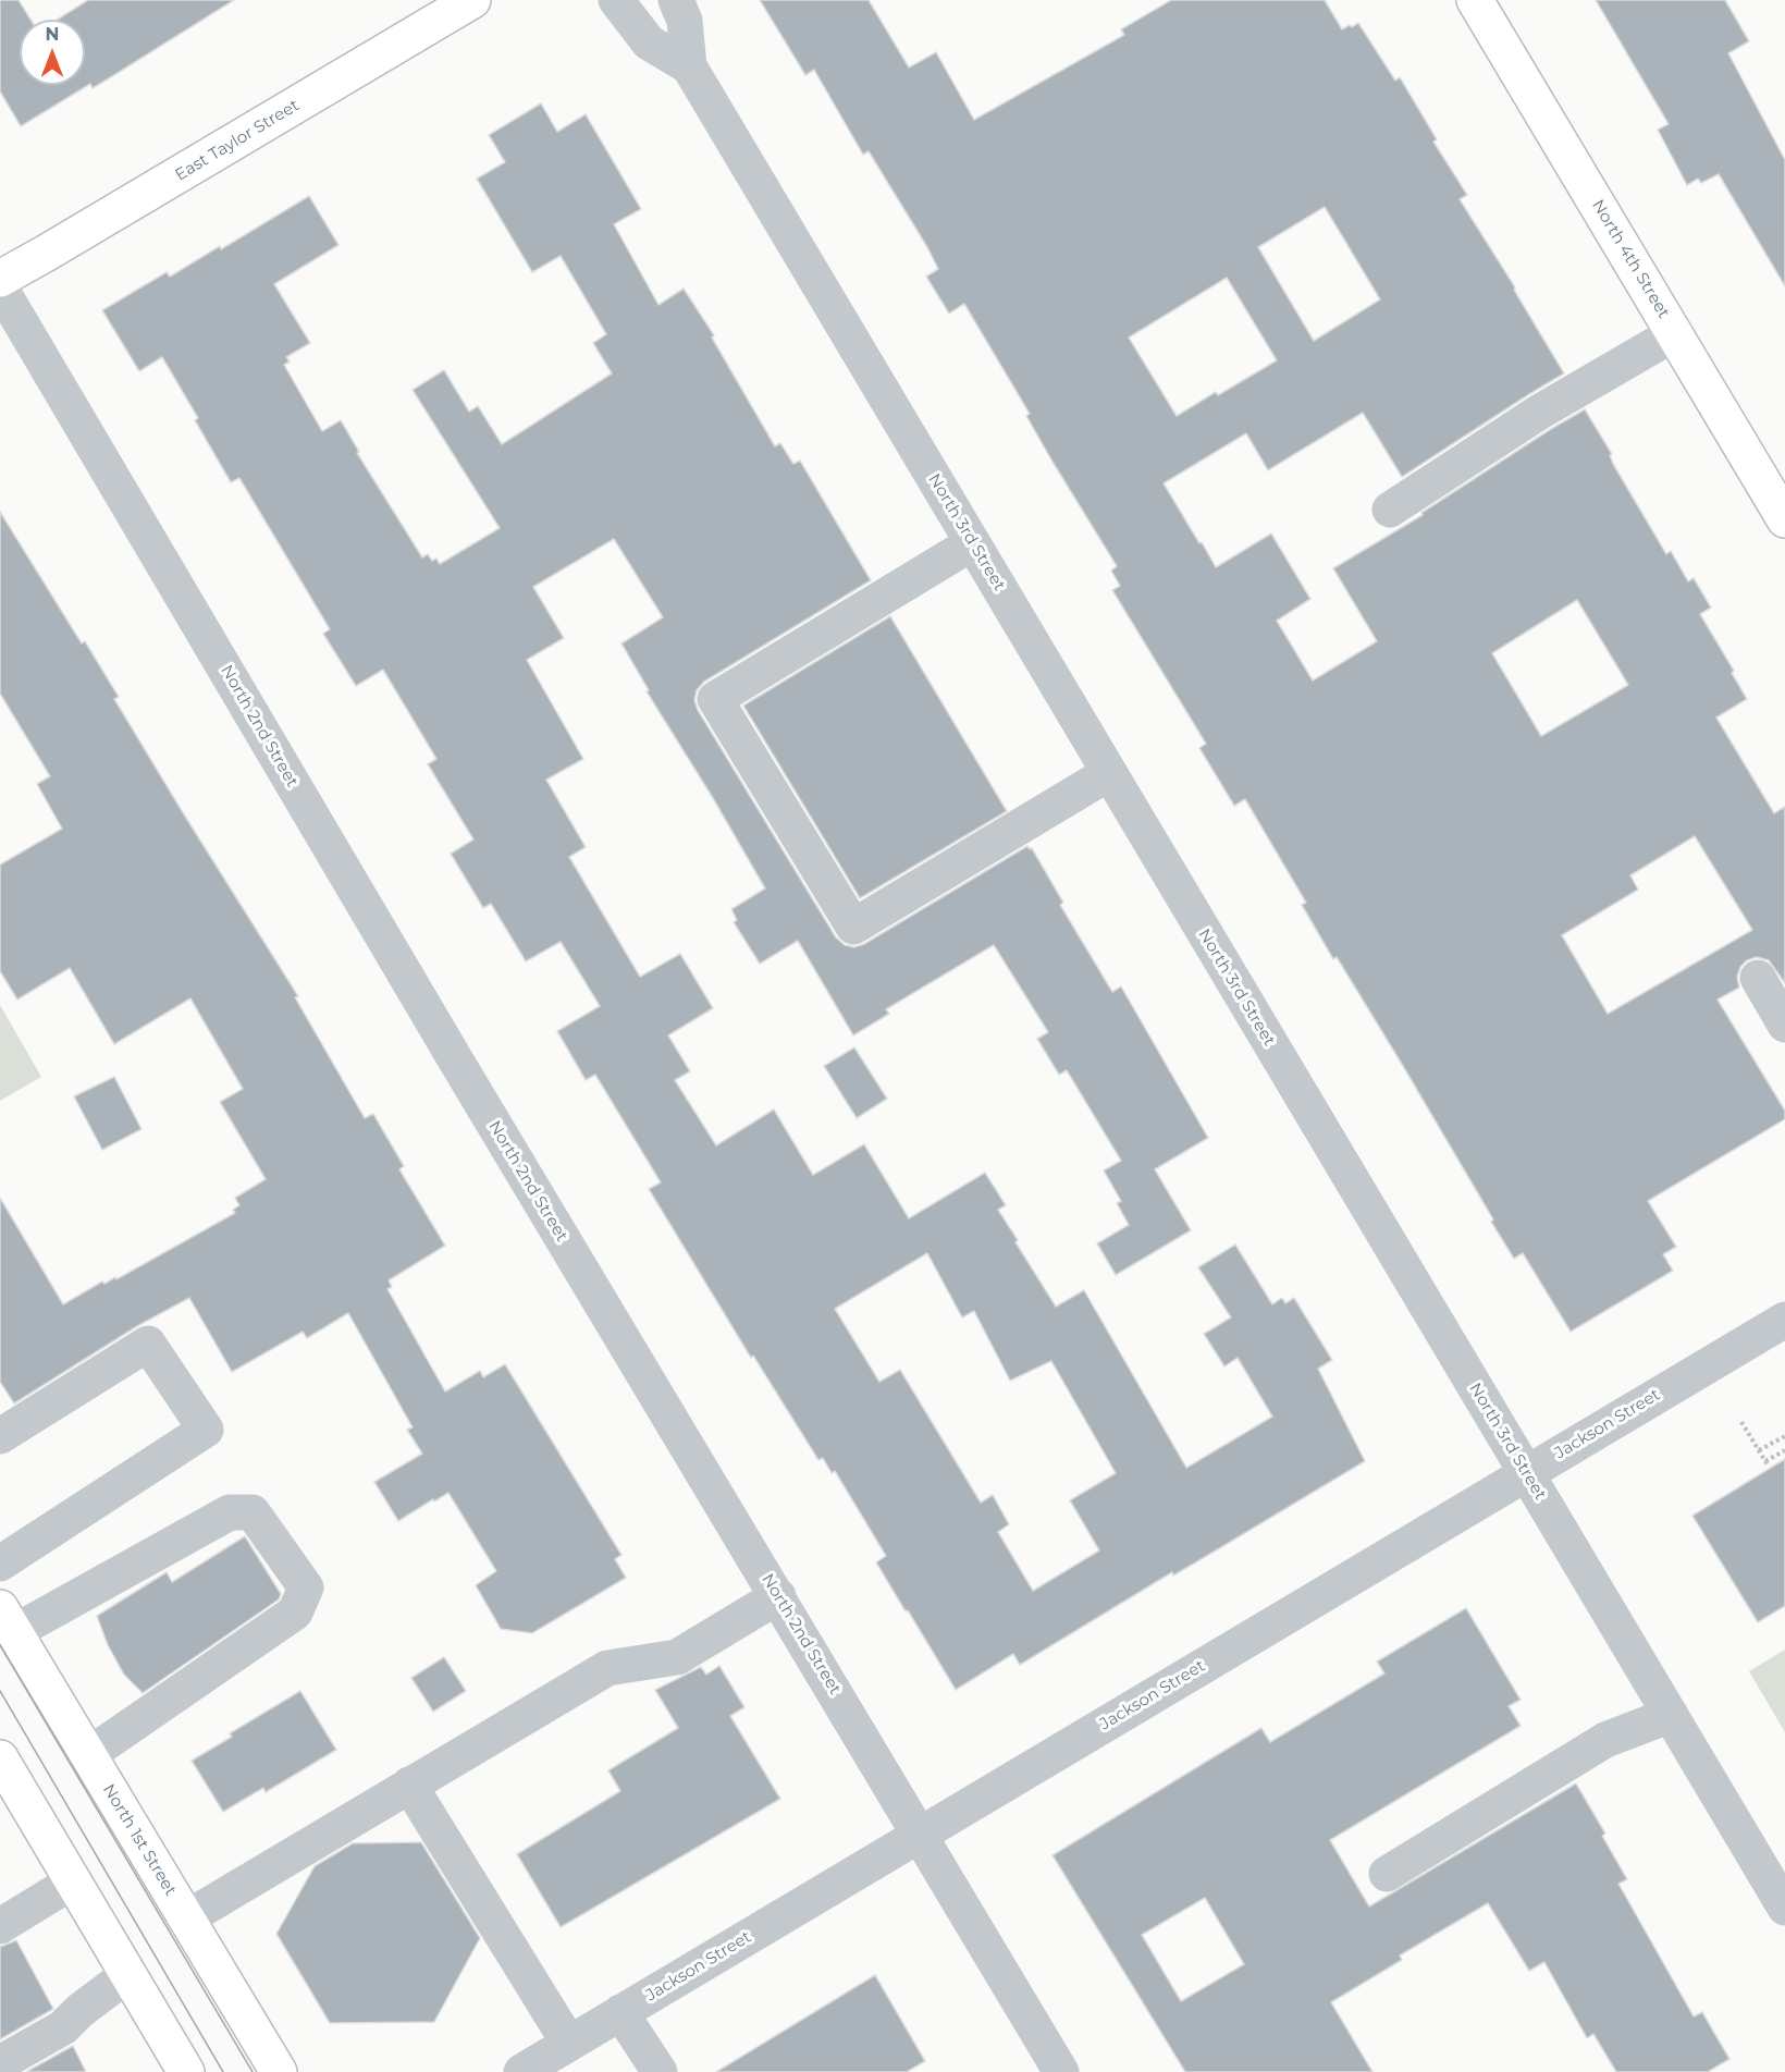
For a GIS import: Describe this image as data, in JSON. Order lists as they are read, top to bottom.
{
  "streets": {
    "main road": ["East Taylor Street", "North 4th Street", "North 1st Street"],
    "street": ["North 3rd Street", "North 2nd Street", "Jackson Street"]
  },
  "crossings": [
    ["North 3rd Street", "Jackson Street"],
    ["North 2nd Street", "Jackson Street"]
  ],
  "north": "top"
}
